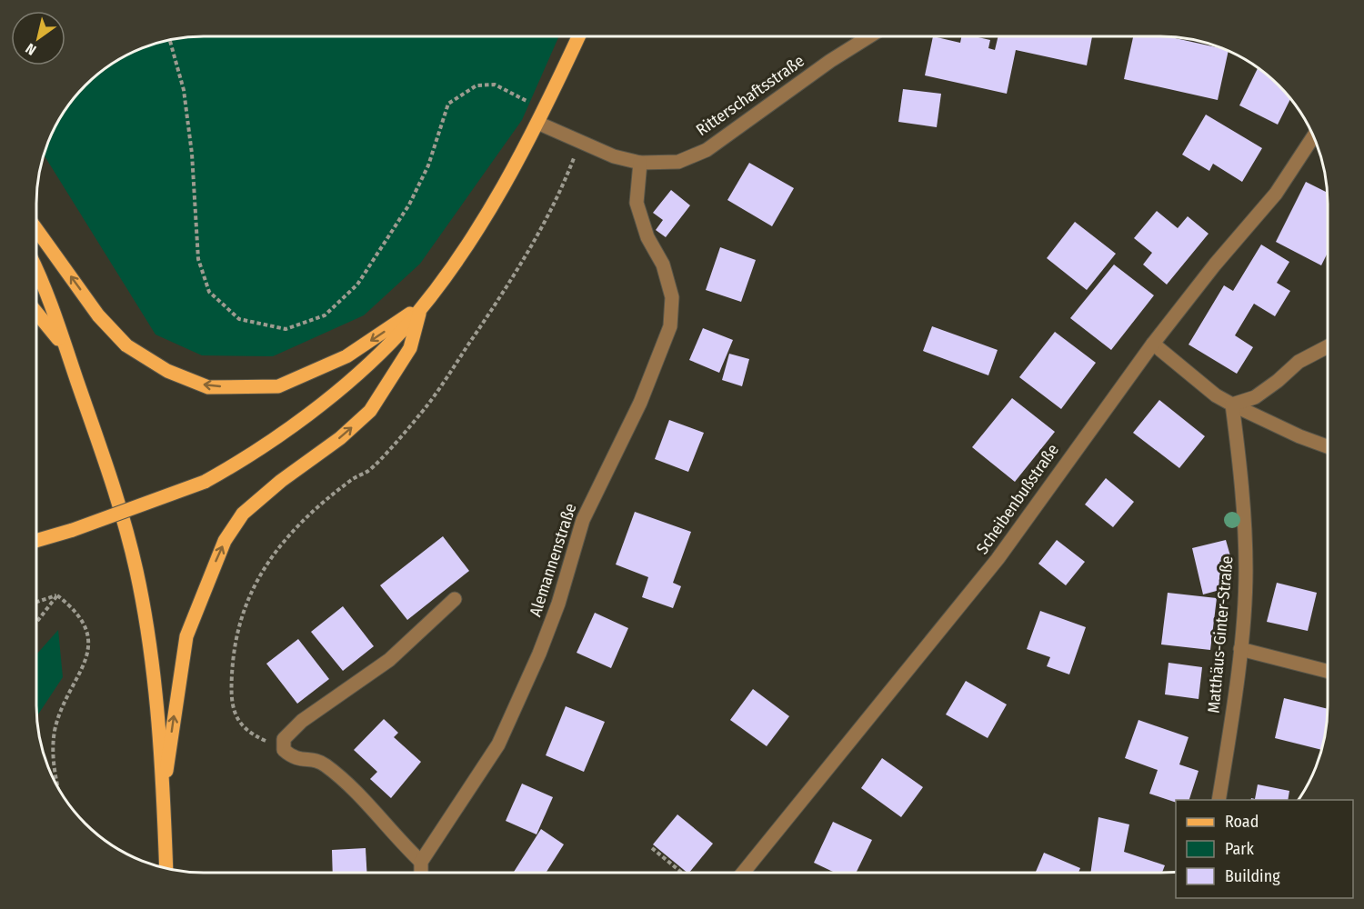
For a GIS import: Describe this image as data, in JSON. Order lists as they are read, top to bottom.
{
  "streets": {
    "street": [
      "Ritterschaftsstraße",
      "Scheibenbußstraße",
      "Alemannenstraße",
      "Matthäus-Ginter-Straße"
    ]
  },
  "crossings": [
    ["Ritterschaftsstraße", "Alemannenstraße"]
  ],
  "legend": ["Road", "Park", "Building"],
  "north": "bottom left"
}
